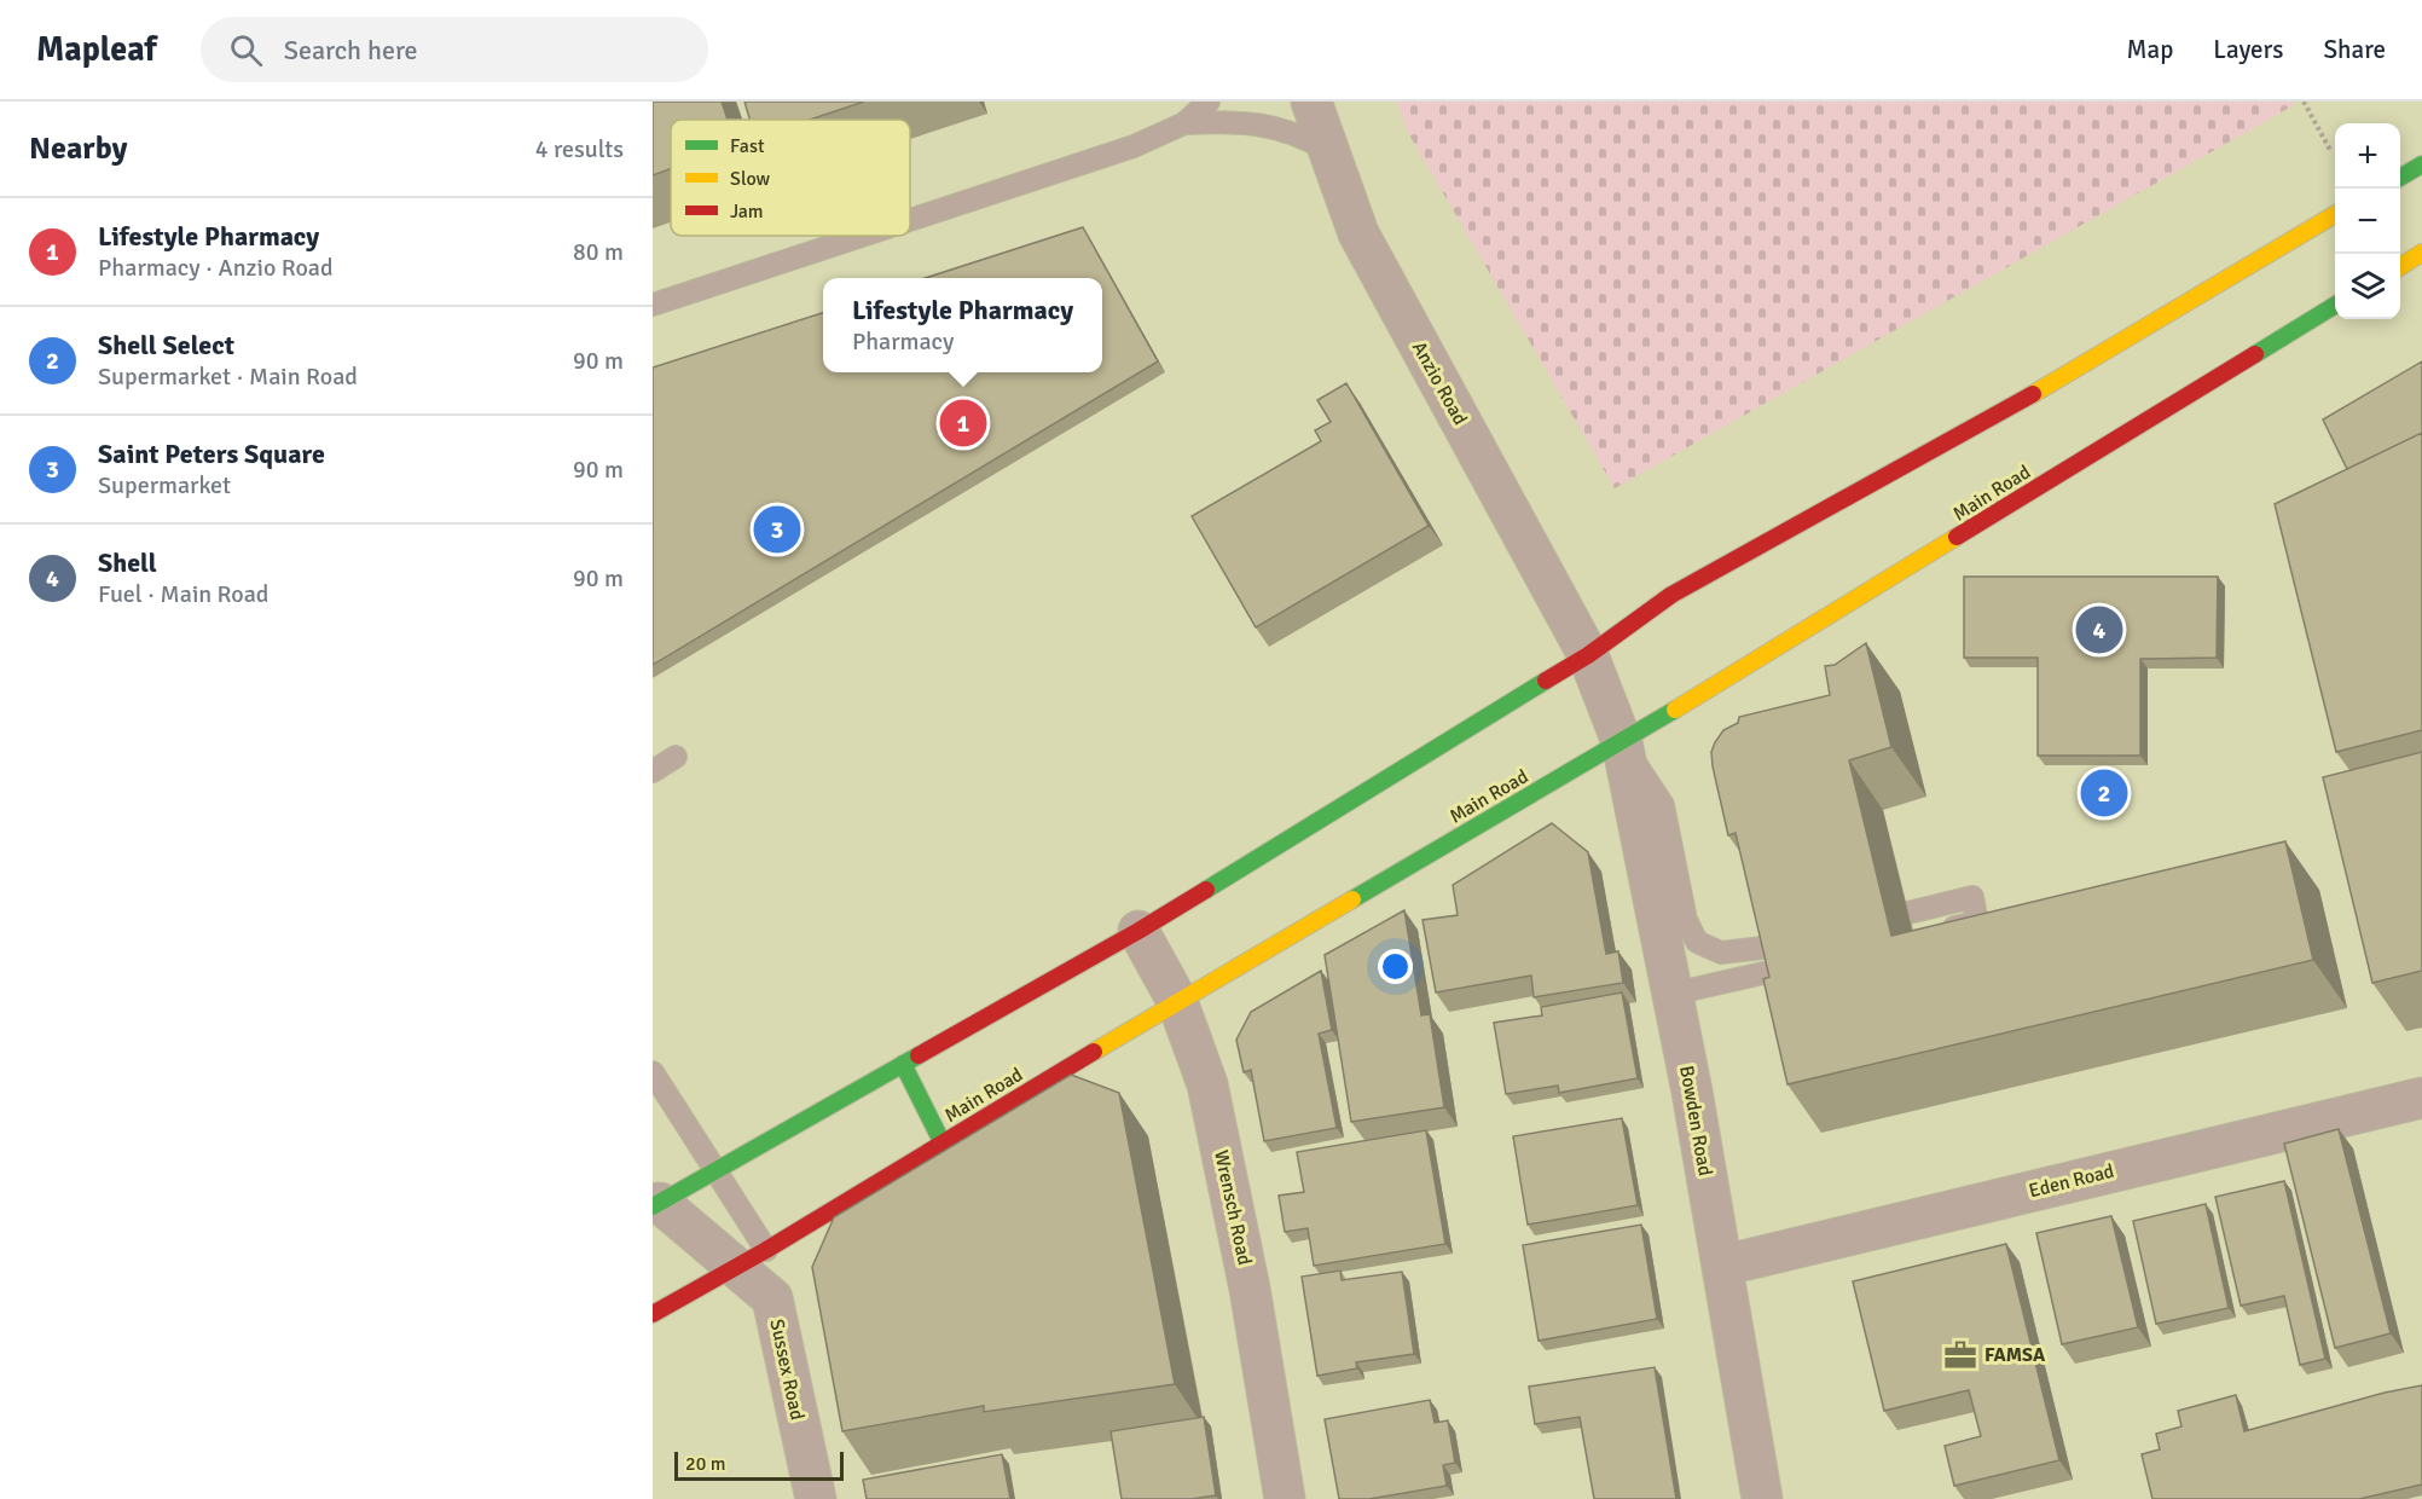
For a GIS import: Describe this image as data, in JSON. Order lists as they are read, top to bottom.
{
  "streets": {
    "main road": ["Main Road"],
    "street": [
      "Anzio Road",
      "Bowden Road",
      "Eden Road",
      "Wrensch Road",
      "Sussex Road"
    ]
  },
  "crossings": [
    ["Anzio Road", "Main Road"],
    ["Anzio Road", "Bowden Road"],
    ["Main Road", "Bowden Road"],
    ["Main Road", "Wrensch Road"],
    ["Main Road", "Sussex Road"],
    ["Bowden Road", "Eden Road"]
  ],
  "places": {
    "office": ["FAMSA"]
  },
  "legend": ["Fast", "Slow", "Jam"],
  "scale_bar": "20 m",
  "page": {
    "header": "Mapleaf",
    "search": "Search here",
    "nav": ["Map", "Layers", "Share"],
    "heading": ["Nearby", "4 results"],
    "map_buttons": ["+", "−"],
    "list": [
      {
        "mark": "1",
        "name": "Lifestyle Pharmacy",
        "note": "Pharmacy · Anzio Road",
        "value": "80 m"
      },
      {
        "mark": "2",
        "name": "Shell Select",
        "note": "Supermarket · Main Road",
        "value": "90 m"
      },
      {
        "mark": "3",
        "name": "Saint Peters Square",
        "note": "Supermarket",
        "value": "90 m"
      },
      {
        "mark": "4",
        "name": "Shell",
        "note": "Fuel · Main Road",
        "value": "90 m"
      }
    ],
    "popup": ["Lifestyle Pharmacy", "Pharmacy"],
    "pins": [
      "1",
      "3",
      "4",
      "2"
    ],
    "scale": "20 m"
  }
}
